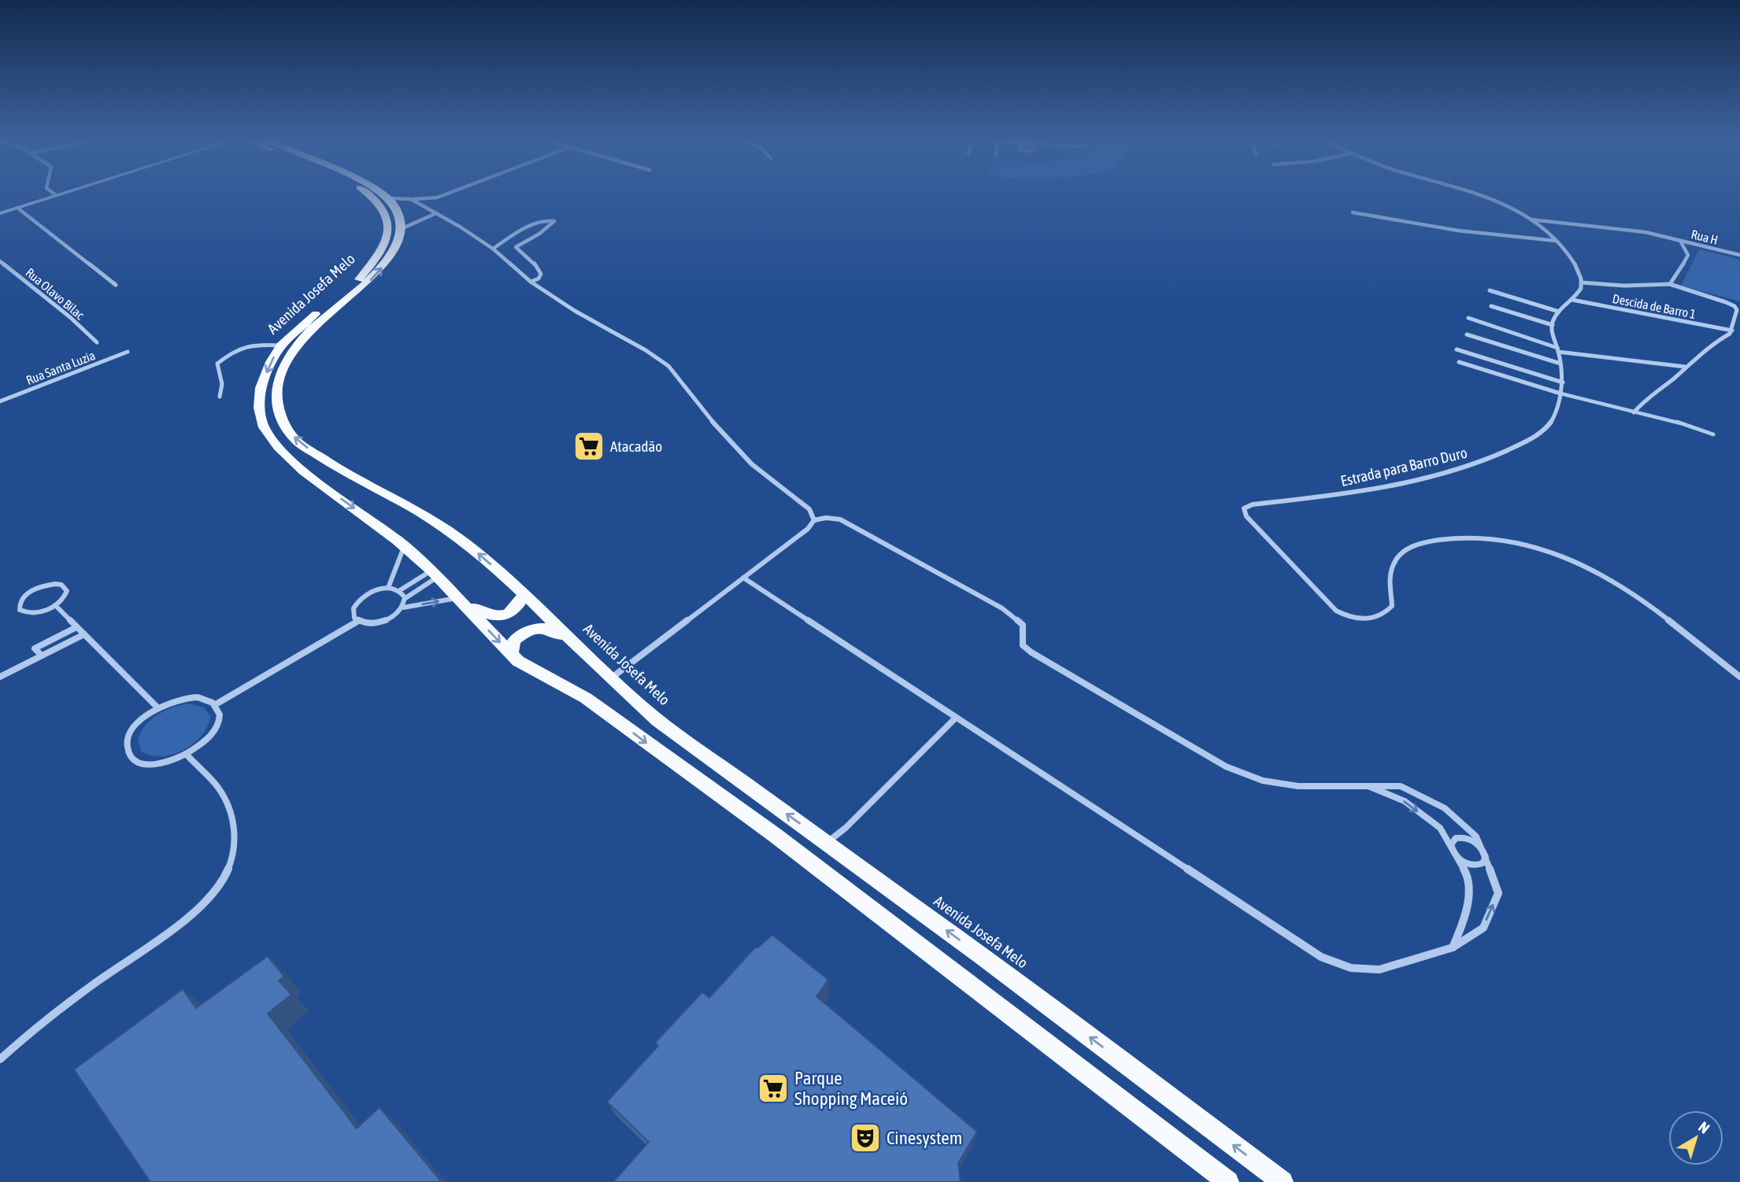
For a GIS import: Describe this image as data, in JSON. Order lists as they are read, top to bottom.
{
  "streets": {
    "main road": ["Avenida Josefa Melo"],
    "street": [
      "Rua H",
      "Rua Olavo Bilac",
      "Descida de Barro 1",
      "Rua Santa Luzia",
      "Estrada para Barro Duro"
    ]
  },
  "places": {
    "supermarket": ["Atacadão", "Parque Shopping Maceió"],
    "theatre": ["Cinesystem"]
  },
  "north": "top right"
}
